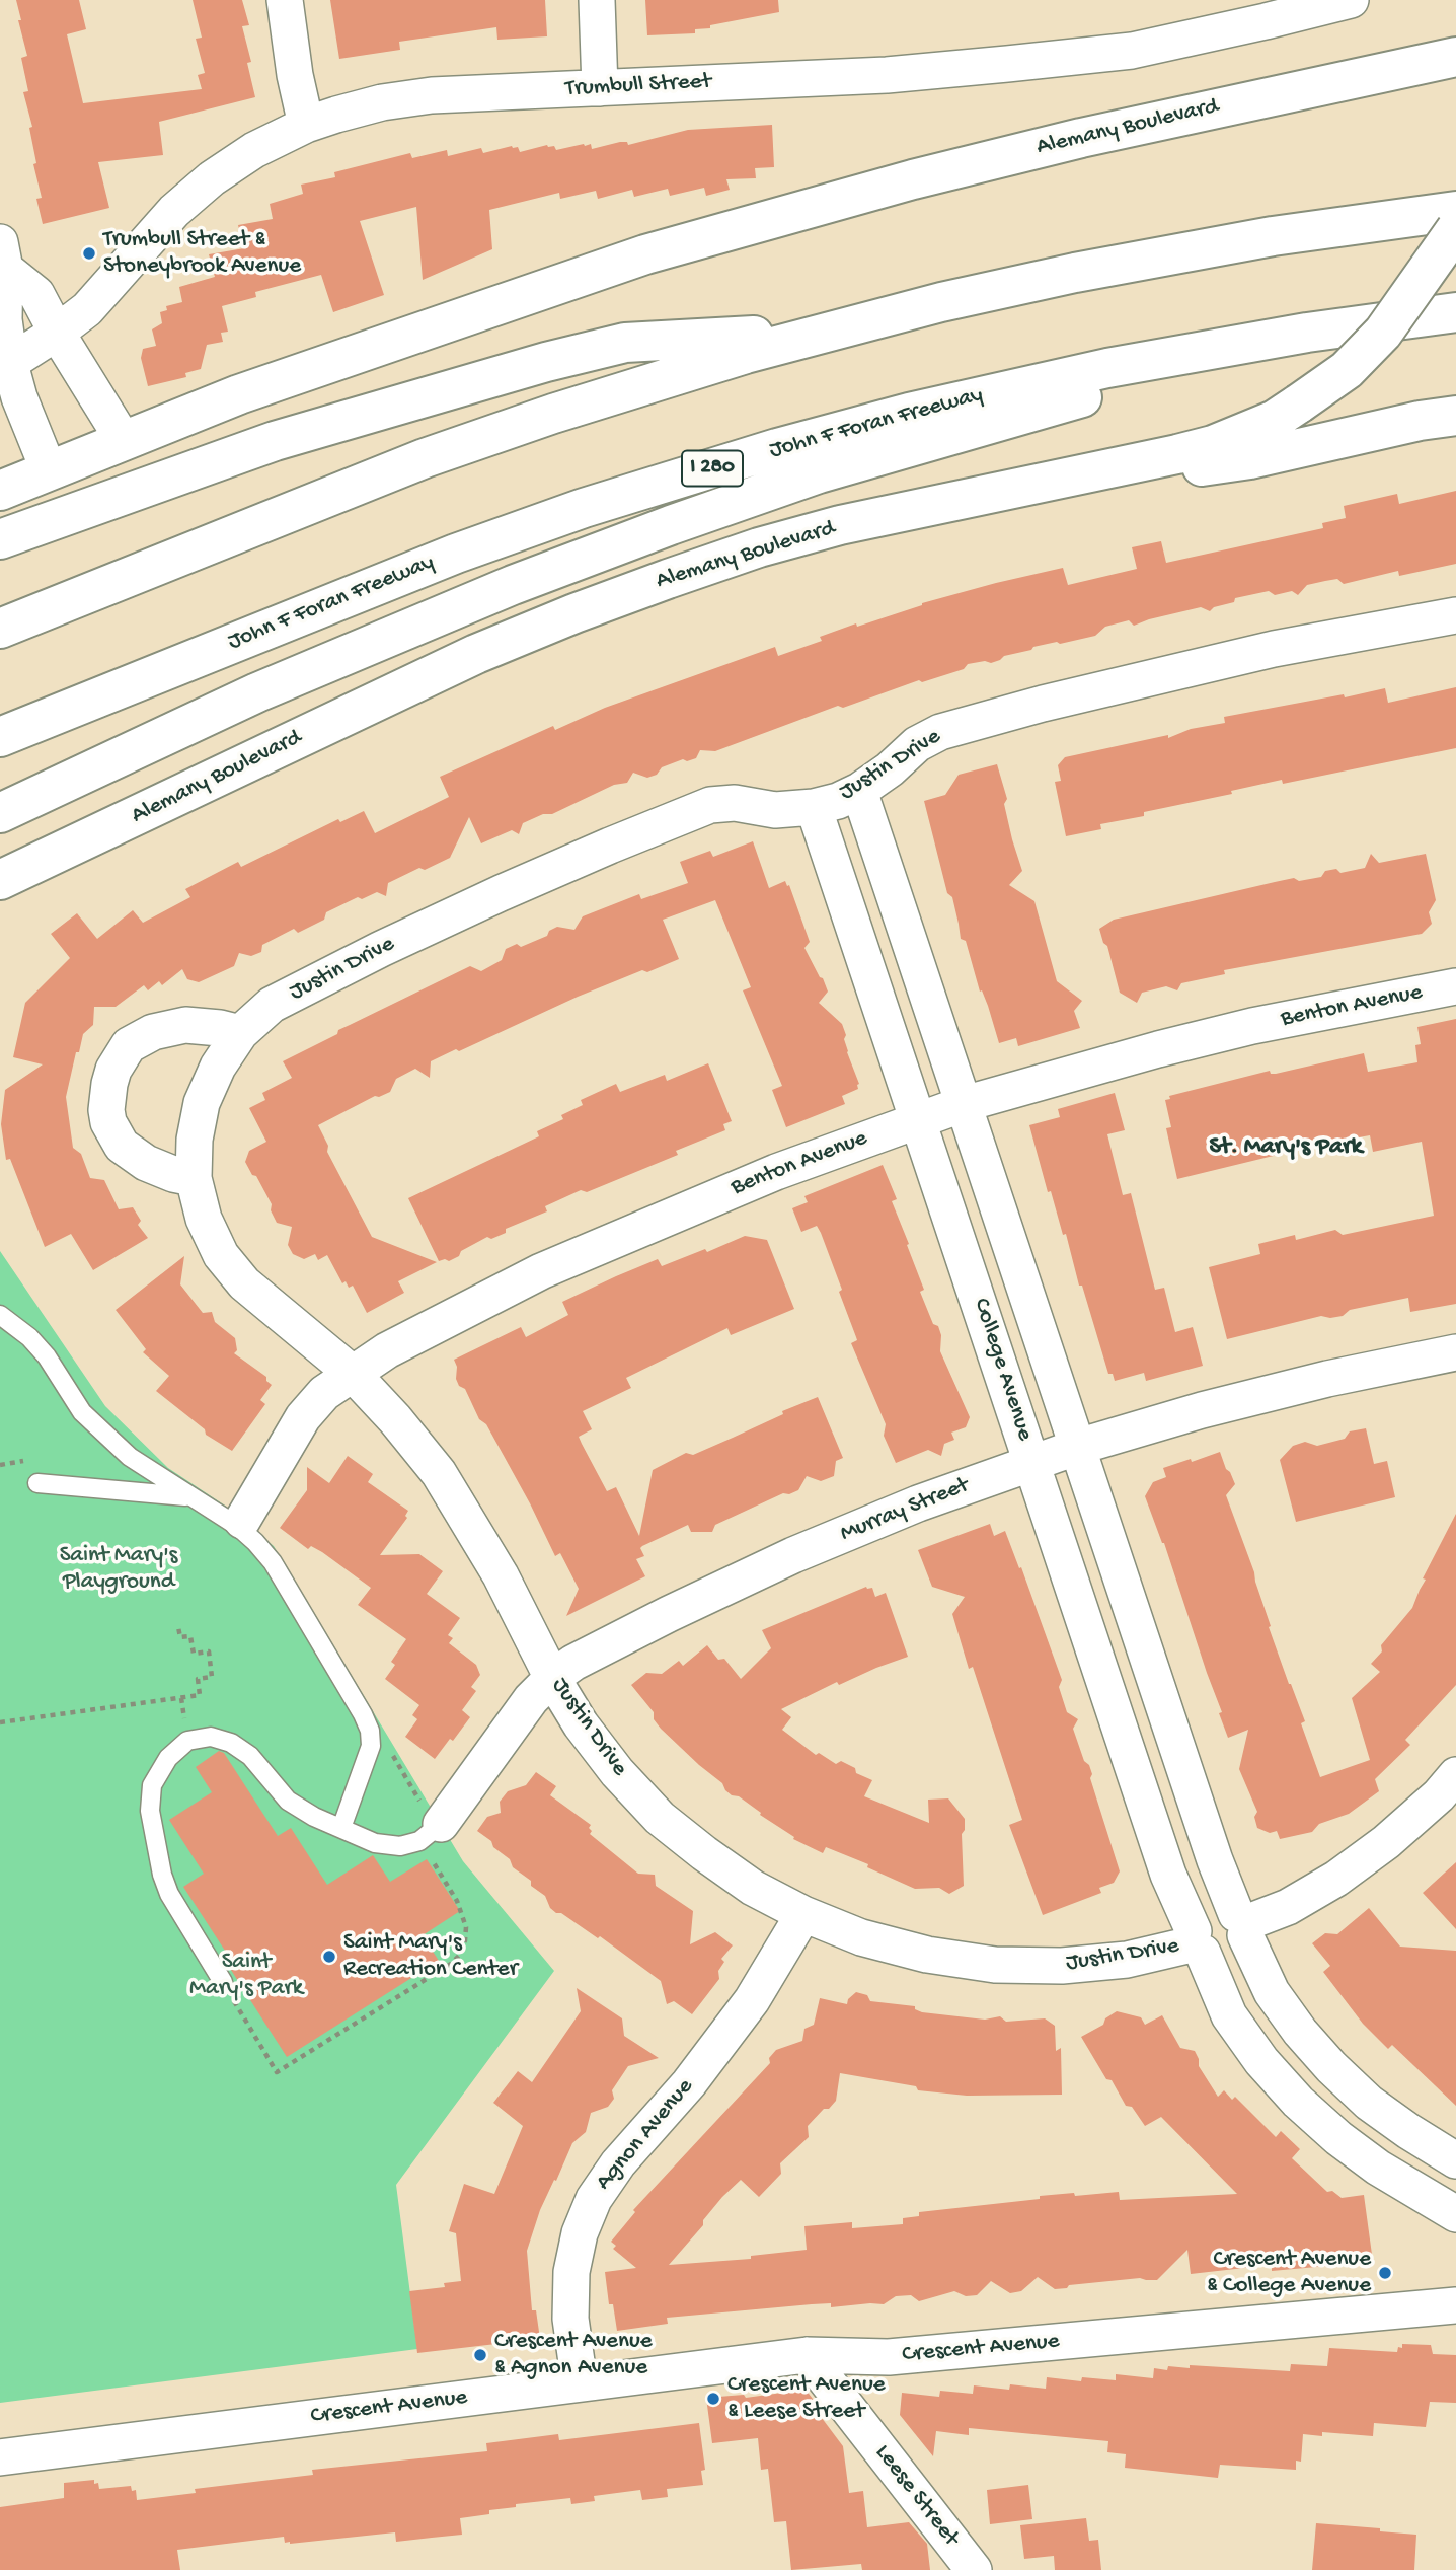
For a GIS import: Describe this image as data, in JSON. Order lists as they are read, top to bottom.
{
  "streets": {
    "main road": ["Alemany Boulevard", "John F Foran Freeway", "I 280"],
    "street": [
      "Trumbull Street",
      "Justin Drive",
      "Benton Avenue",
      "College Avenue",
      "Murray Street",
      "Agnon Avenue",
      "Crescent Avenue",
      "Leese Street"
    ]
  },
  "crossings": [
    ["Justin Drive", "Benton Avenue"],
    ["Justin Drive", "College Avenue"],
    ["Justin Drive", "Murray Street"],
    ["Justin Drive", "Agnon Avenue"],
    ["Benton Avenue", "College Avenue"],
    ["College Avenue", "Murray Street"],
    ["Agnon Avenue", "Crescent Avenue"],
    ["Crescent Avenue", "Leese Street"]
  ],
  "districts": ["St. Mary's Park"],
  "parks": ["Saint Mary's Playground", "Saint Mary's Park"],
  "places": [
    "Trumbull Street & Stoneybrook Avenue",
    "Saint Mary's Recreation Center",
    "Crescent Avenue & College Avenue",
    "Crescent Avenue & Agnon Avenue",
    "Crescent Avenue & Leese Street"
  ]
}
